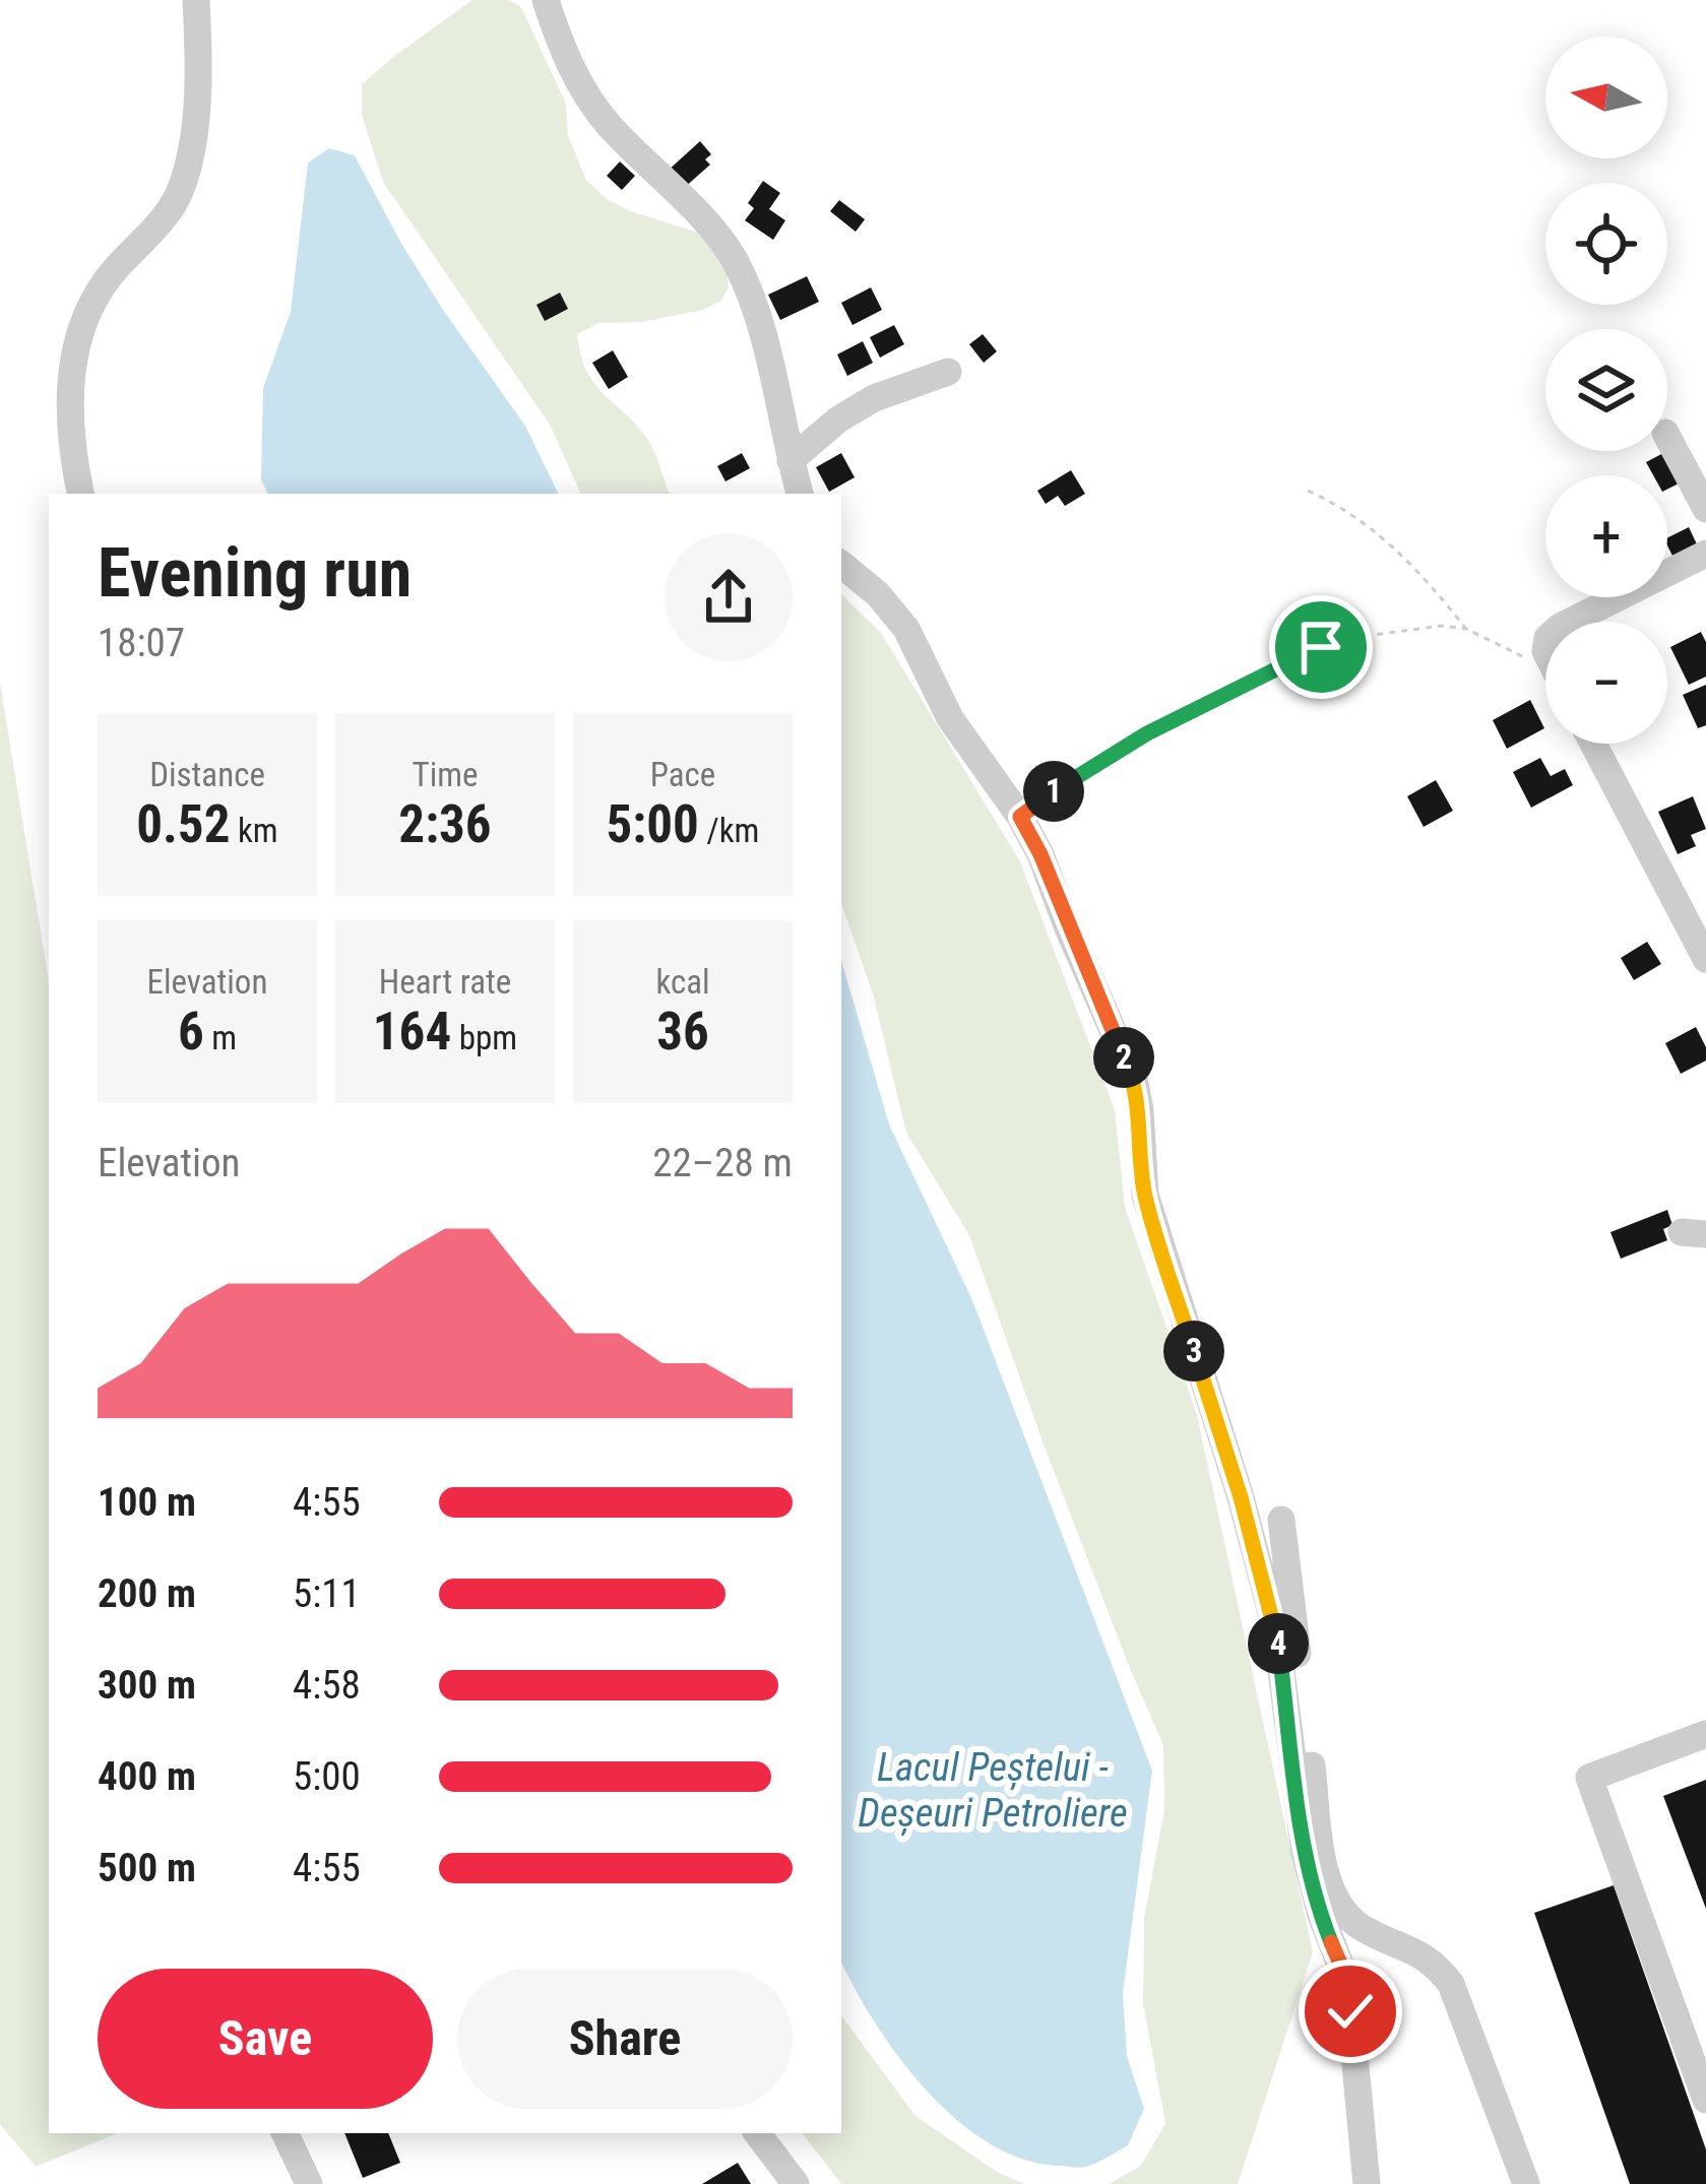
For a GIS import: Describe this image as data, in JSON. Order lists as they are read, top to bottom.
{
  "water": ["Lacul Peștelui - Deșeuri Petroliere"],
  "north": "left",
  "page": {
    "map_buttons": ["+", "−"],
    "heading": ["Evening run", "18:07"],
    "stats": [
      ["Distance", "0.52 km"],
      ["Time", "2:36"],
      ["Pace", "5:00 /km"],
      ["Elevation", "6 m"],
      ["Heart rate", "164 bpm"],
      ["kcal", "36"]
    ],
    "pins": [
      "1",
      "2",
      "3",
      "4"
    ],
    "chart": ["Elevation", "22–28 m"],
    "list": [
      {
        "name": "100 m",
        "note": "4:55"
      },
      {
        "name": "200 m",
        "note": "5:11"
      },
      {
        "name": "300 m",
        "note": "4:58"
      },
      {
        "name": "400 m",
        "note": "5:00"
      },
      {
        "name": "500 m",
        "note": "4:55"
      }
    ],
    "buttons": ["Save", "Share"]
  }
}
